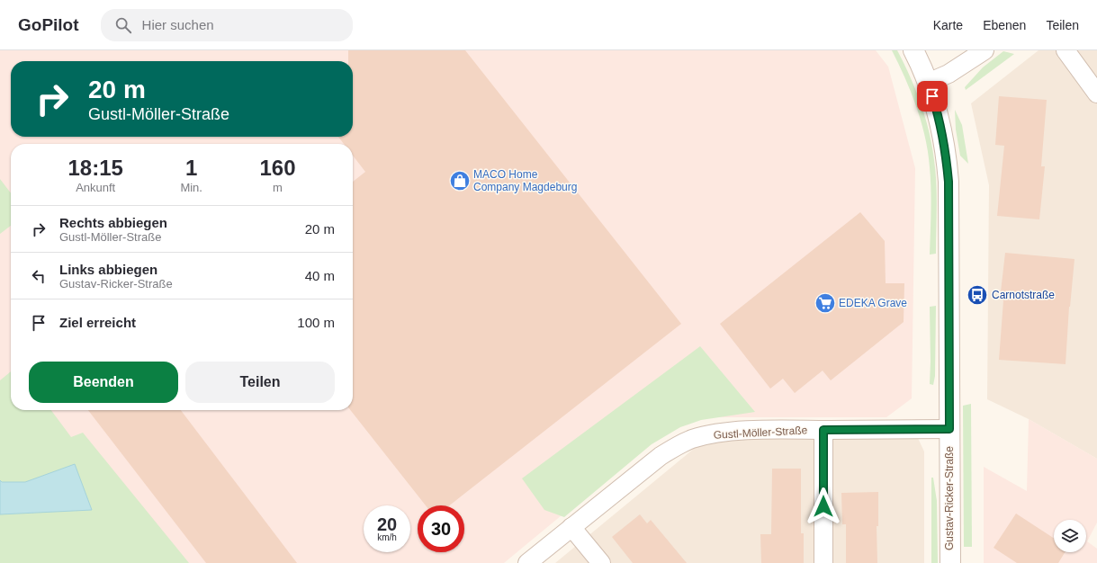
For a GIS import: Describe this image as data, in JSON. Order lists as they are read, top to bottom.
{
  "streets": {
    "street": ["Gustl-Möller-Straße", "Gustav-Ricker-Straße"]
  },
  "crossings": [
    ["Gustl-Möller-Straße", "Gustav-Ricker-Straße"]
  ],
  "places": {
    "shop": ["MACO Home Company Magdeburg"],
    "bus stop": ["Carnotstraße"],
    "supermarket": ["EDEKA Grave"]
  },
  "page": {
    "header": "GoPilot",
    "search": "Hier suchen",
    "nav": ["Karte", "Ebenen", "Teilen"],
    "turn": ["20 m", "Gustl-Möller-Straße"],
    "eta": [
      "18:15",
      "Ankunft",
      "1",
      "Min.",
      "160",
      "m"
    ],
    "list": [
      {
        "name": "Rechts abbiegen",
        "note": "Gustl-Möller-Straße",
        "value": "20 m"
      },
      {
        "name": "Links abbiegen",
        "note": "Gustav-Ricker-Straße",
        "value": "40 m"
      },
      {
        "name": "Ziel erreicht",
        "value": "100 m"
      }
    ],
    "buttons": ["Beenden", "Teilen"],
    "speed": "20 km/h",
    "limit": "30"
  }
}
